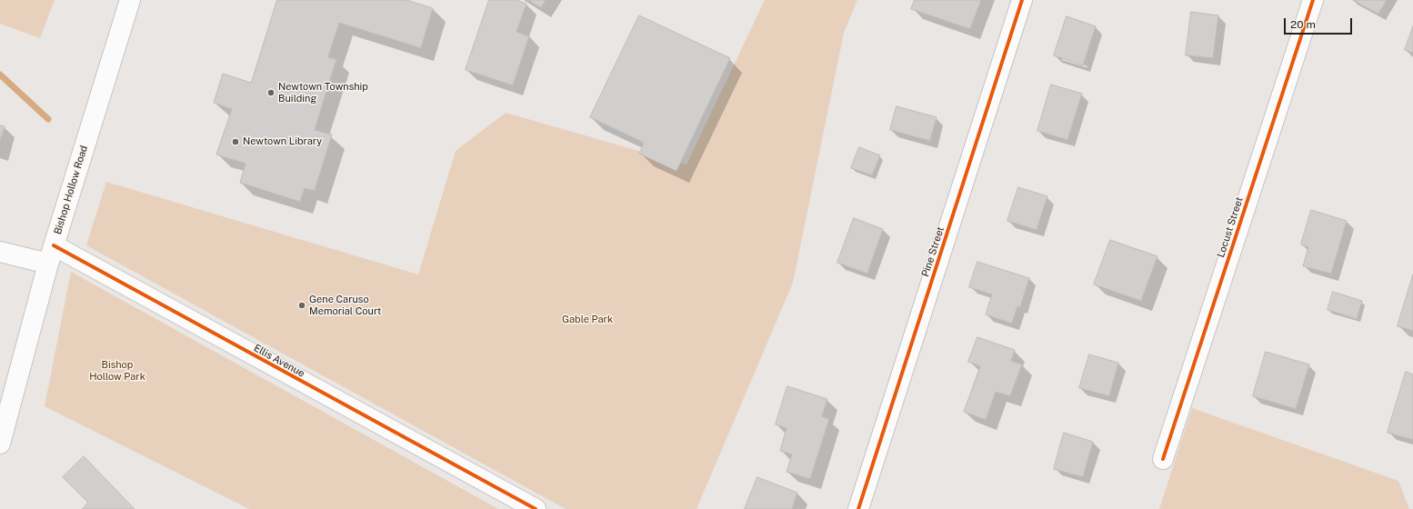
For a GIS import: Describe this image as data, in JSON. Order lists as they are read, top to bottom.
{
  "streets": {
    "street": [
      "Bishop Hollow Road",
      "Locust Street",
      "Pine Street",
      "Ellis Avenue"
    ]
  },
  "crossings": [
    ["Bishop Hollow Road", "Ellis Avenue"]
  ],
  "parks": ["Gable Park", "Bishop Hollow Park"],
  "places": ["Newtown Township Building", "Newtown Library", "Gene Caruso Memorial Court"],
  "scale_bar": "20 m"
}
